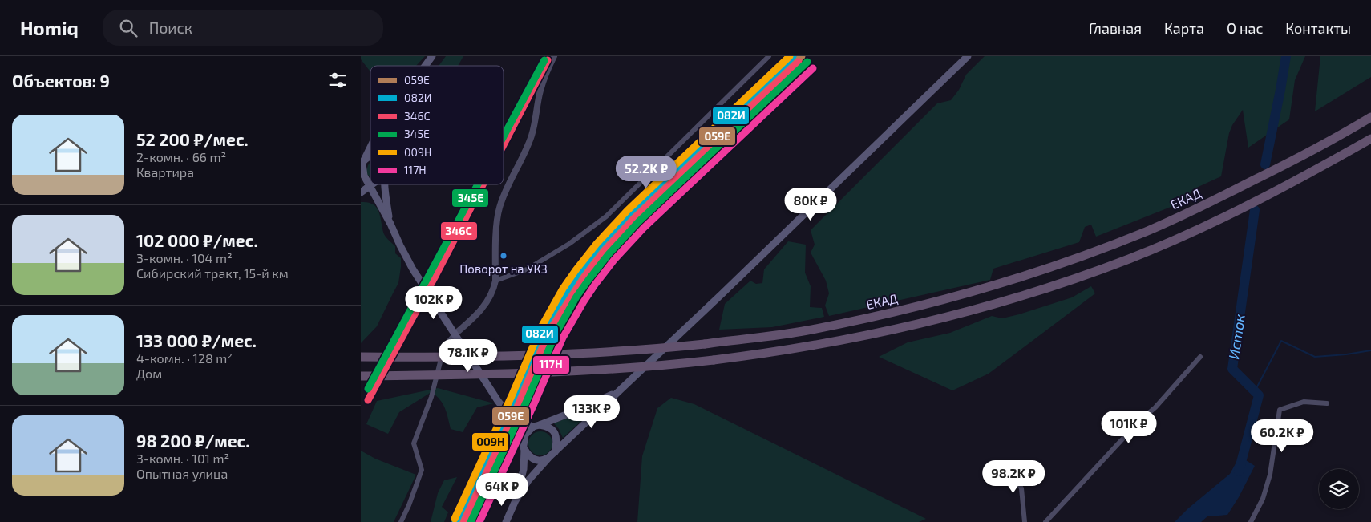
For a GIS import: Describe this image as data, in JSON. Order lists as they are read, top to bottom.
{
  "streets": {
    "highway": ["ЕКАД"]
  },
  "water": ["Исток"],
  "places": ["Поворот на УКЗ"],
  "lines": [
    "transit line 059Е",
    "transit line 082И",
    "transit line 009Н",
    "transit line 346С",
    "transit line 345Е",
    "transit line 117Н"
  ],
  "legend": [
    "059Е",
    "082И",
    "346С",
    "345Е",
    "009Н",
    "117Н"
  ],
  "page": {
    "header": "Homiq",
    "search": "Поиск",
    "nav": [
      "Главная",
      "Карта",
      "О нас",
      "Контакты"
    ],
    "heading": "Объектов: 9",
    "list": [
      {
        "name": "52 200 ₽/мес.",
        "note": "2-комн. · 66 m² · Квартира"
      },
      {
        "name": "102 000 ₽/мес.",
        "note": "3-комн. · 104 m² · Сибирский тракт, 15-й км"
      },
      {
        "name": "133 000 ₽/мес.",
        "note": "4-комн. · 128 m² · Дом"
      },
      {
        "name": "98 200 ₽/мес.",
        "note": "3-комн. · 101 m² · Опытная улица"
      }
    ],
    "price": [
      "52.2K ₽",
      "80K ₽",
      "102K ₽",
      "78.1K ₽",
      "133K ₽",
      "101K ₽",
      "60.2K ₽",
      "98.2K ₽",
      "64K ₽"
    ]
  }
}
